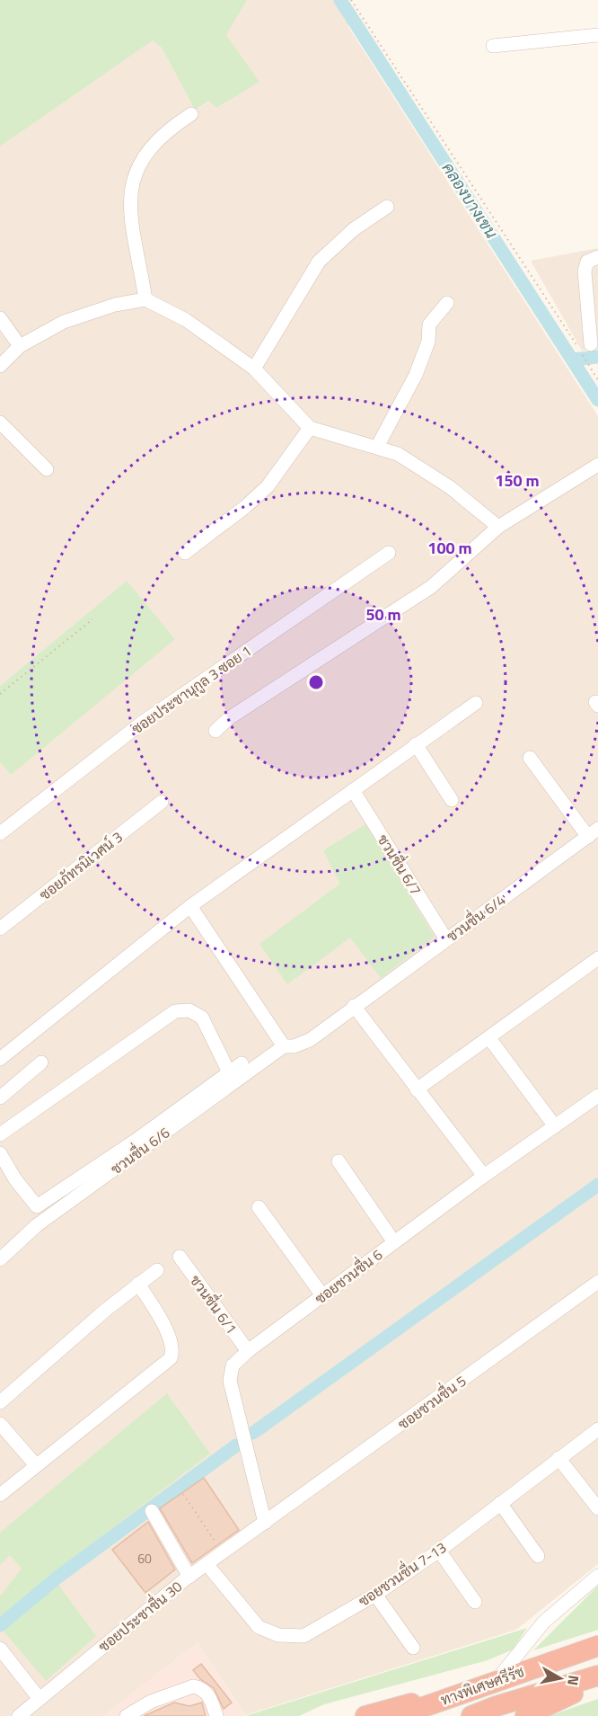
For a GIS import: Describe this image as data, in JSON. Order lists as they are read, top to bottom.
{
  "streets": {
    "highway": ["ทางพิเศษศรีรัช"],
    "street": [
      "ซอยประชานุกูล 3 ซอย 1",
      "ชวนชื่น 6/7",
      "ซอยภัทรนิเวศน์ 3",
      "ชวนชื่น 6/4",
      "ชวนชื่น 6/6",
      "ซอยชวนชื่น 6",
      "ชวนชื่น 6/1",
      "ซอยชวนชื่น 5",
      "ซอยชวนชื่น 7-13",
      "ซอยประชาชื่น 30"
    ]
  },
  "crossings": [
    ["ชวนชื่น 6/7", "ชวนชื่น 6/4"],
    ["ชวนชื่น 6/4", "ชวนชื่น 6/6"],
    ["ซอยชวนชื่น 6", "ชวนชื่น 6/1"],
    ["ซอยชวนชื่น 6", "ซอยชวนชื่น 5"],
    ["ซอยชวนชื่น 6", "ซอยประชาชื่น 30"],
    ["ซอยชวนชื่น 5", "ซอยประชาชื่น 30"],
    ["ซอยชวนชื่น 7-13", "ซอยประชาชื่น 30"]
  ],
  "water": ["คลองบางเขน"],
  "house_numbers": ["60"],
  "north": "right",
  "rings": ["150 m", "100 m", "50 m"]
}
